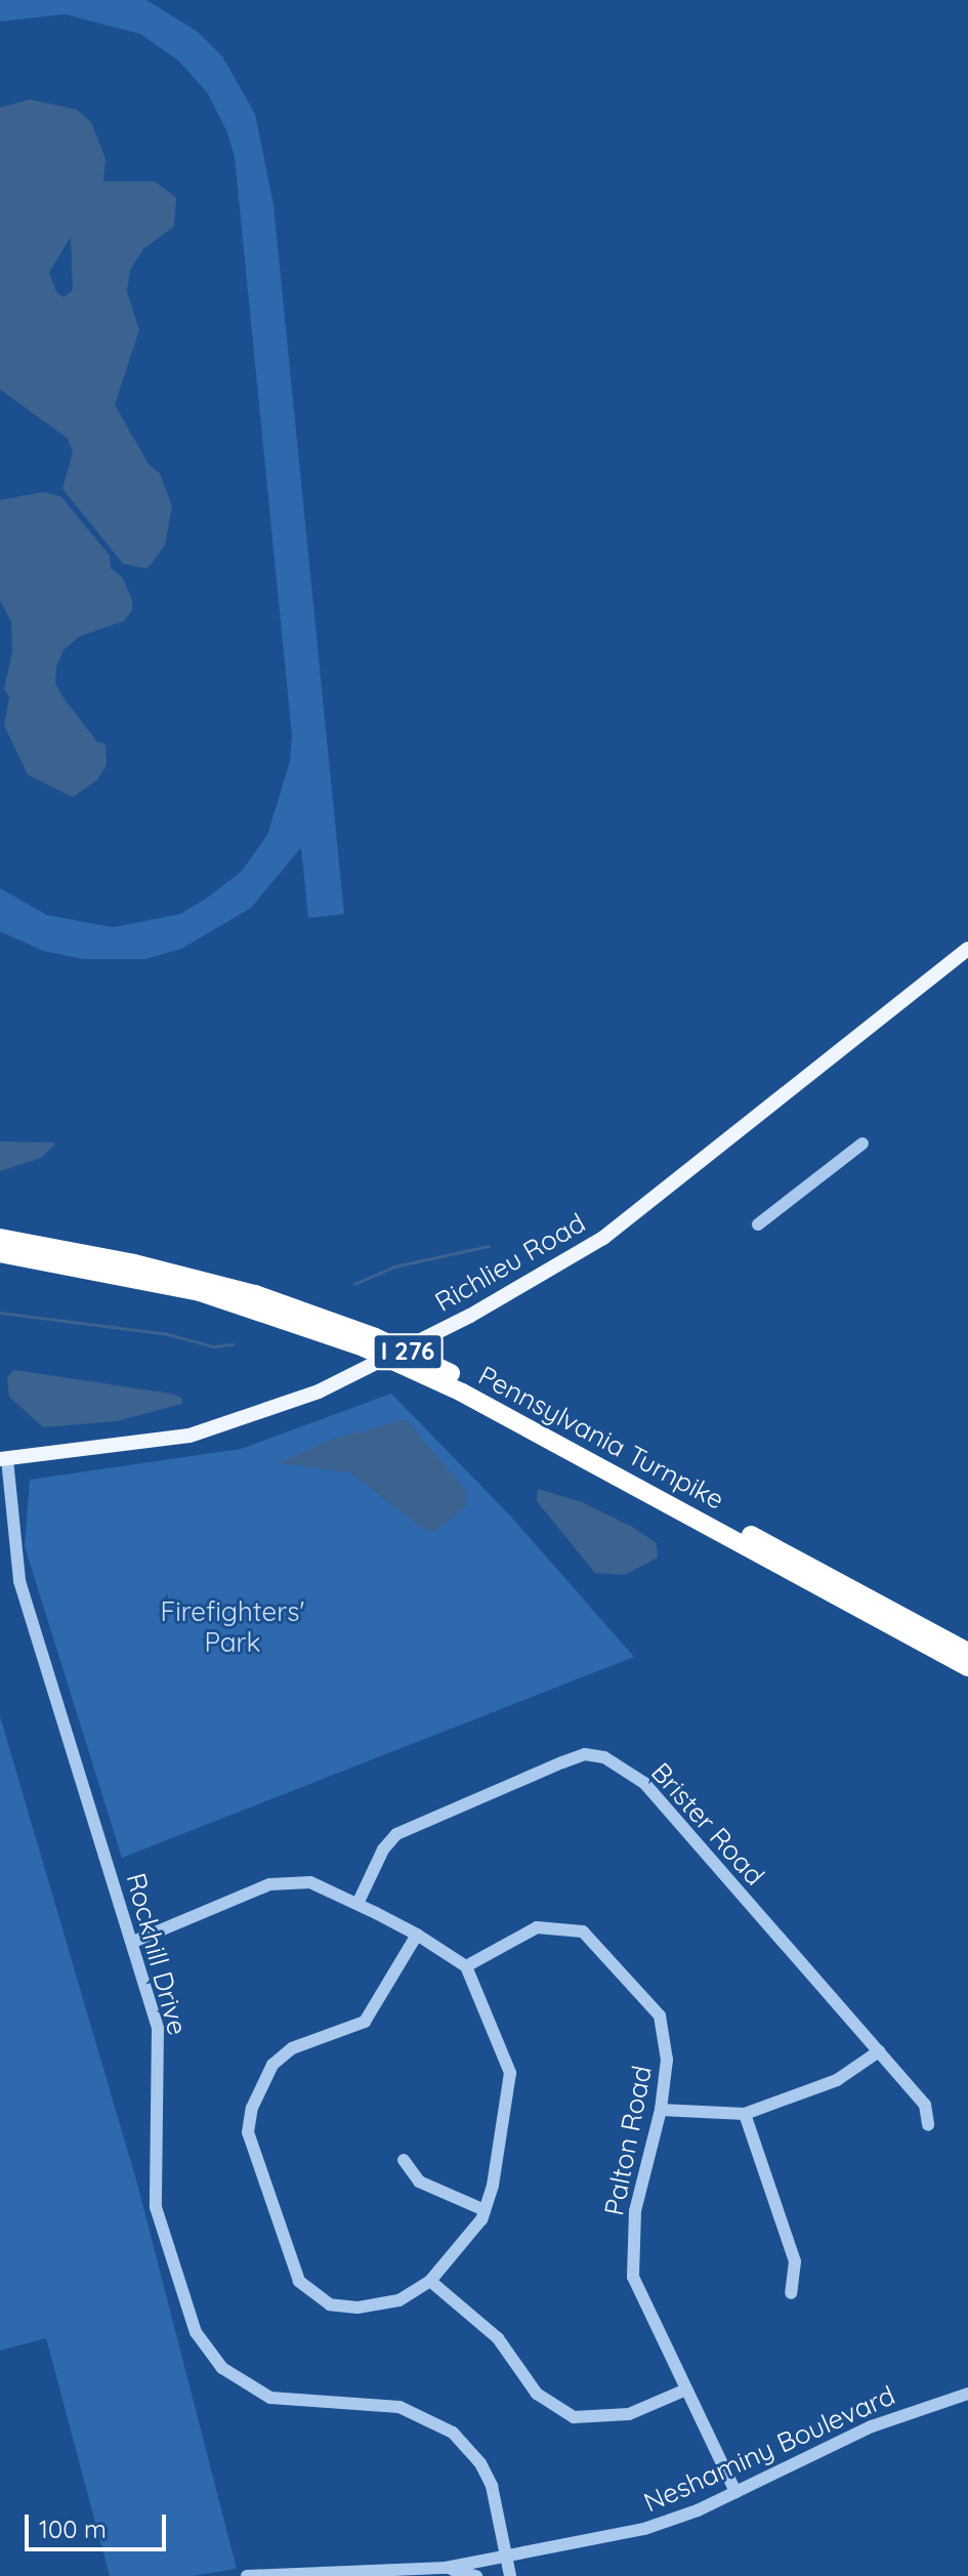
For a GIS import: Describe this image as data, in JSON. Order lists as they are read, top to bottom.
{
  "streets": {
    "highway": ["I 276", "Pennsylvania Turnpike"],
    "main road": ["Richlieu Road"],
    "street": [
      "Brister Road",
      "Rockhill Drive",
      "Palton Road",
      "Neshaminy Boulevard"
    ]
  },
  "crossings": [
    ["Richlieu Road", "Rockhill Drive"],
    ["Rockhill Drive", "Neshaminy Boulevard"],
    ["Palton Road", "Neshaminy Boulevard"]
  ],
  "parks": ["Firefighters' Park"],
  "scale_bar": "100 m"
}
